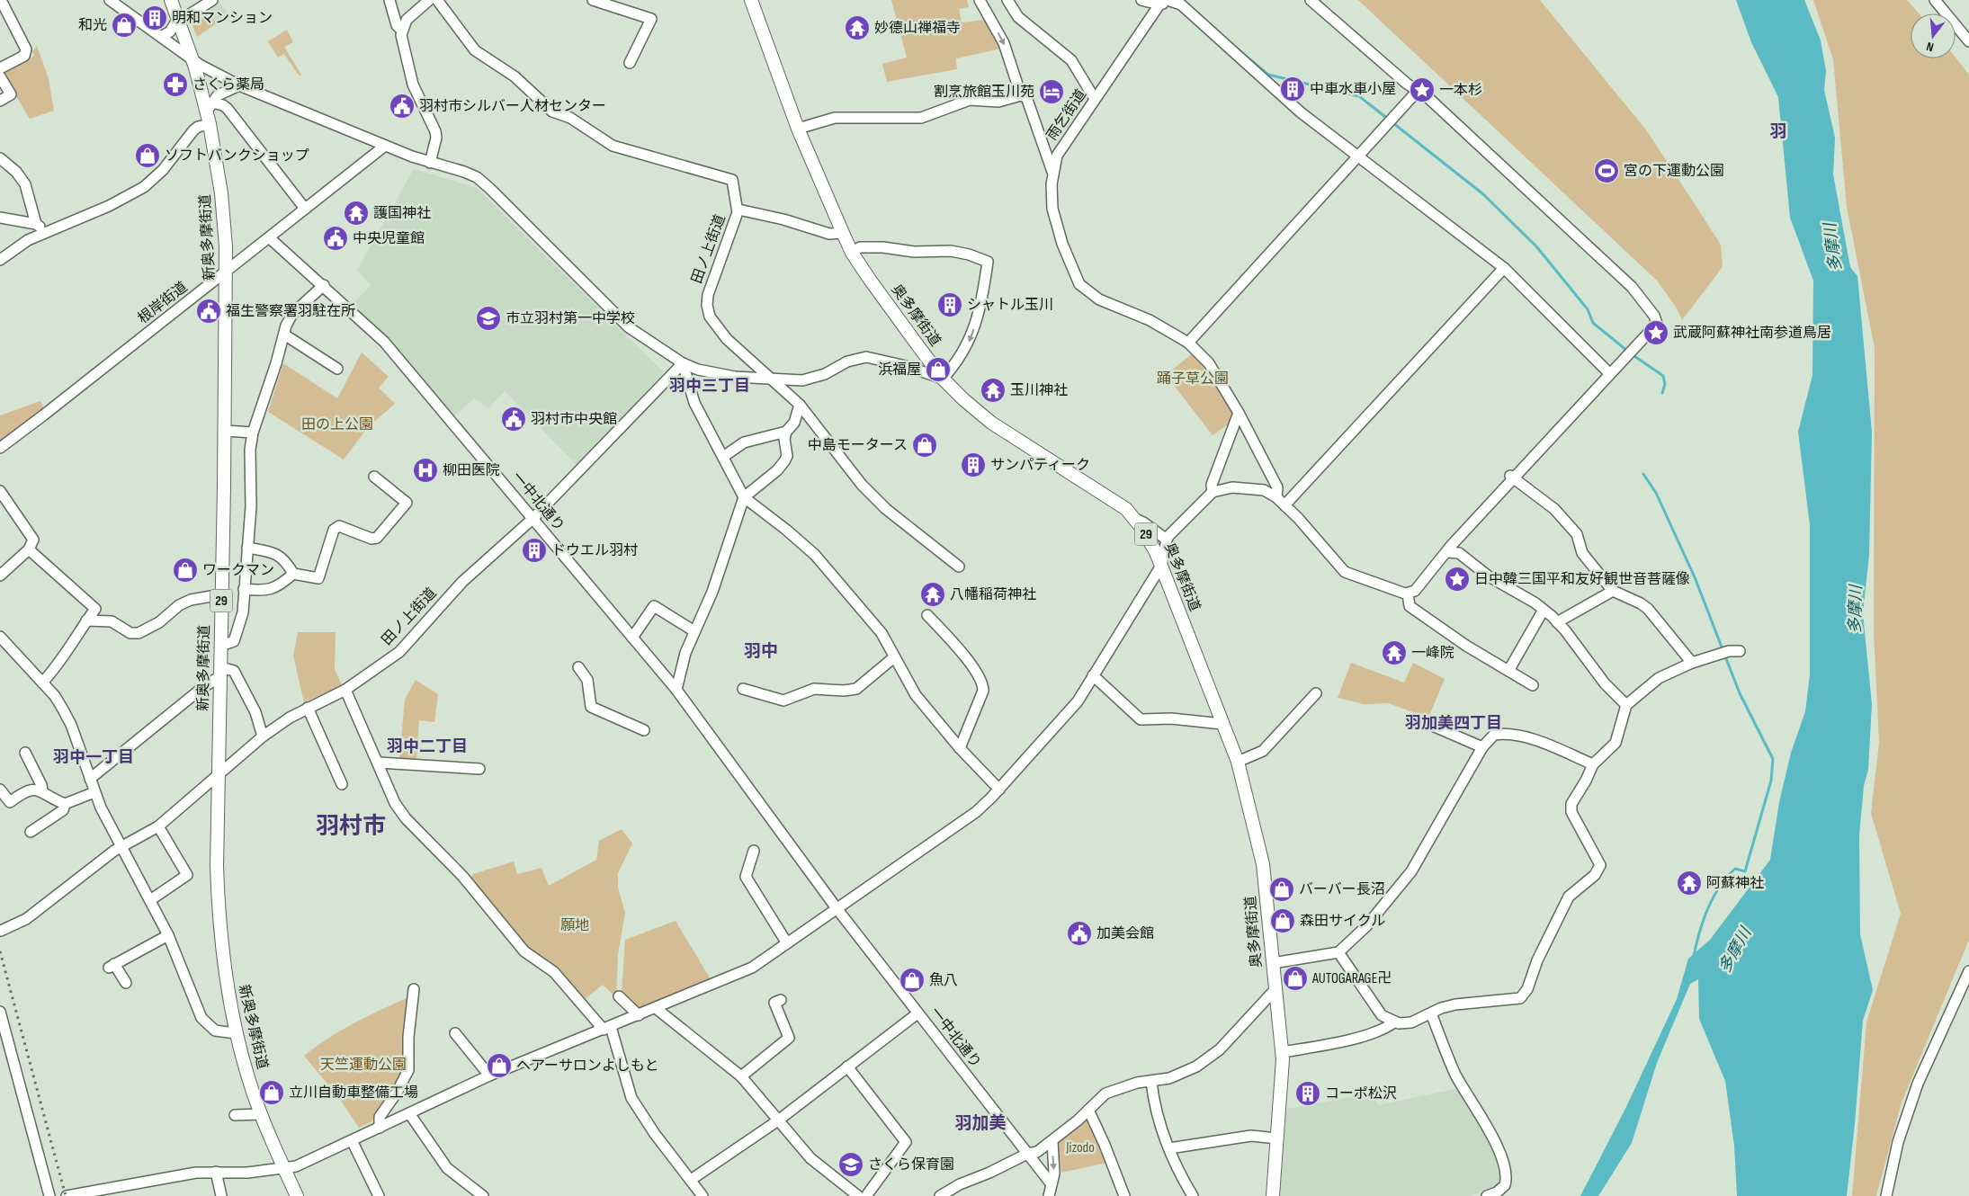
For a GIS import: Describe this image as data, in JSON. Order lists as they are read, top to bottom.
{
  "streets": {
    "main road": ["新奥多摩街道", "奥多摩街道", "29"],
    "street": [
      "雨乞街道",
      "田ノ上街道",
      "根岸街道",
      "一中北通り"
    ]
  },
  "crossings": [
    ["新奥多摩街道", "田ノ上街道"],
    ["新奥多摩街道", "根岸街道"],
    ["田ノ上街道", "一中北通り"],
    ["根岸街道", "一中北通り"]
  ],
  "districts": [
    "羽",
    "羽中三丁目",
    "羽中",
    "羽加美四丁目",
    "羽中二丁目",
    "羽中一丁目",
    "羽村市",
    "羽加美"
  ],
  "water": ["多摩川"],
  "parks": [
    "踊子草公園",
    "田の上公園",
    "願地",
    "天竺運動公園",
    "Jizodo"
  ],
  "places": {
    "building": [
      "明和マンション",
      "中車水車小屋",
      "シャトル玉川",
      "サンパティーク",
      "ドウエル羽村",
      "コーポ松沢"
    ],
    "shop": [
      "和光",
      "ソフトバンクショップ",
      "浜福屋",
      "中島モータース",
      "ワークマン",
      "バーバー長沼",
      "森田サイクル",
      "AUTOGARAGE卍",
      "魚八",
      "ヘアーサロンよしもと",
      "立川自動車整備工場"
    ],
    "temple": [
      "妙德山禅福寺",
      "護国神社",
      "玉川神社",
      "八幡稲荷神社",
      "一峰院",
      "阿蘇神社"
    ],
    "pharmacy": ["さくら薬局"],
    "place": ["一本杉", "武蔵阿蘇神社南参道鳥居", "日中韓三国平和友好観世音菩薩像"],
    "hotel": ["割烹旅館玉川苑"],
    "public building": [
      "羽村市シルバー人材センター",
      "中央児童館",
      "福生警察署羽駐在所",
      "羽村市中央館",
      "加美会館"
    ],
    "sports": ["宮の下運動公園"],
    "school or university": ["市立羽村第一中学校", "さくら保育園"],
    "hospital": ["柳田医院"]
  },
  "north": "bottom"
}
